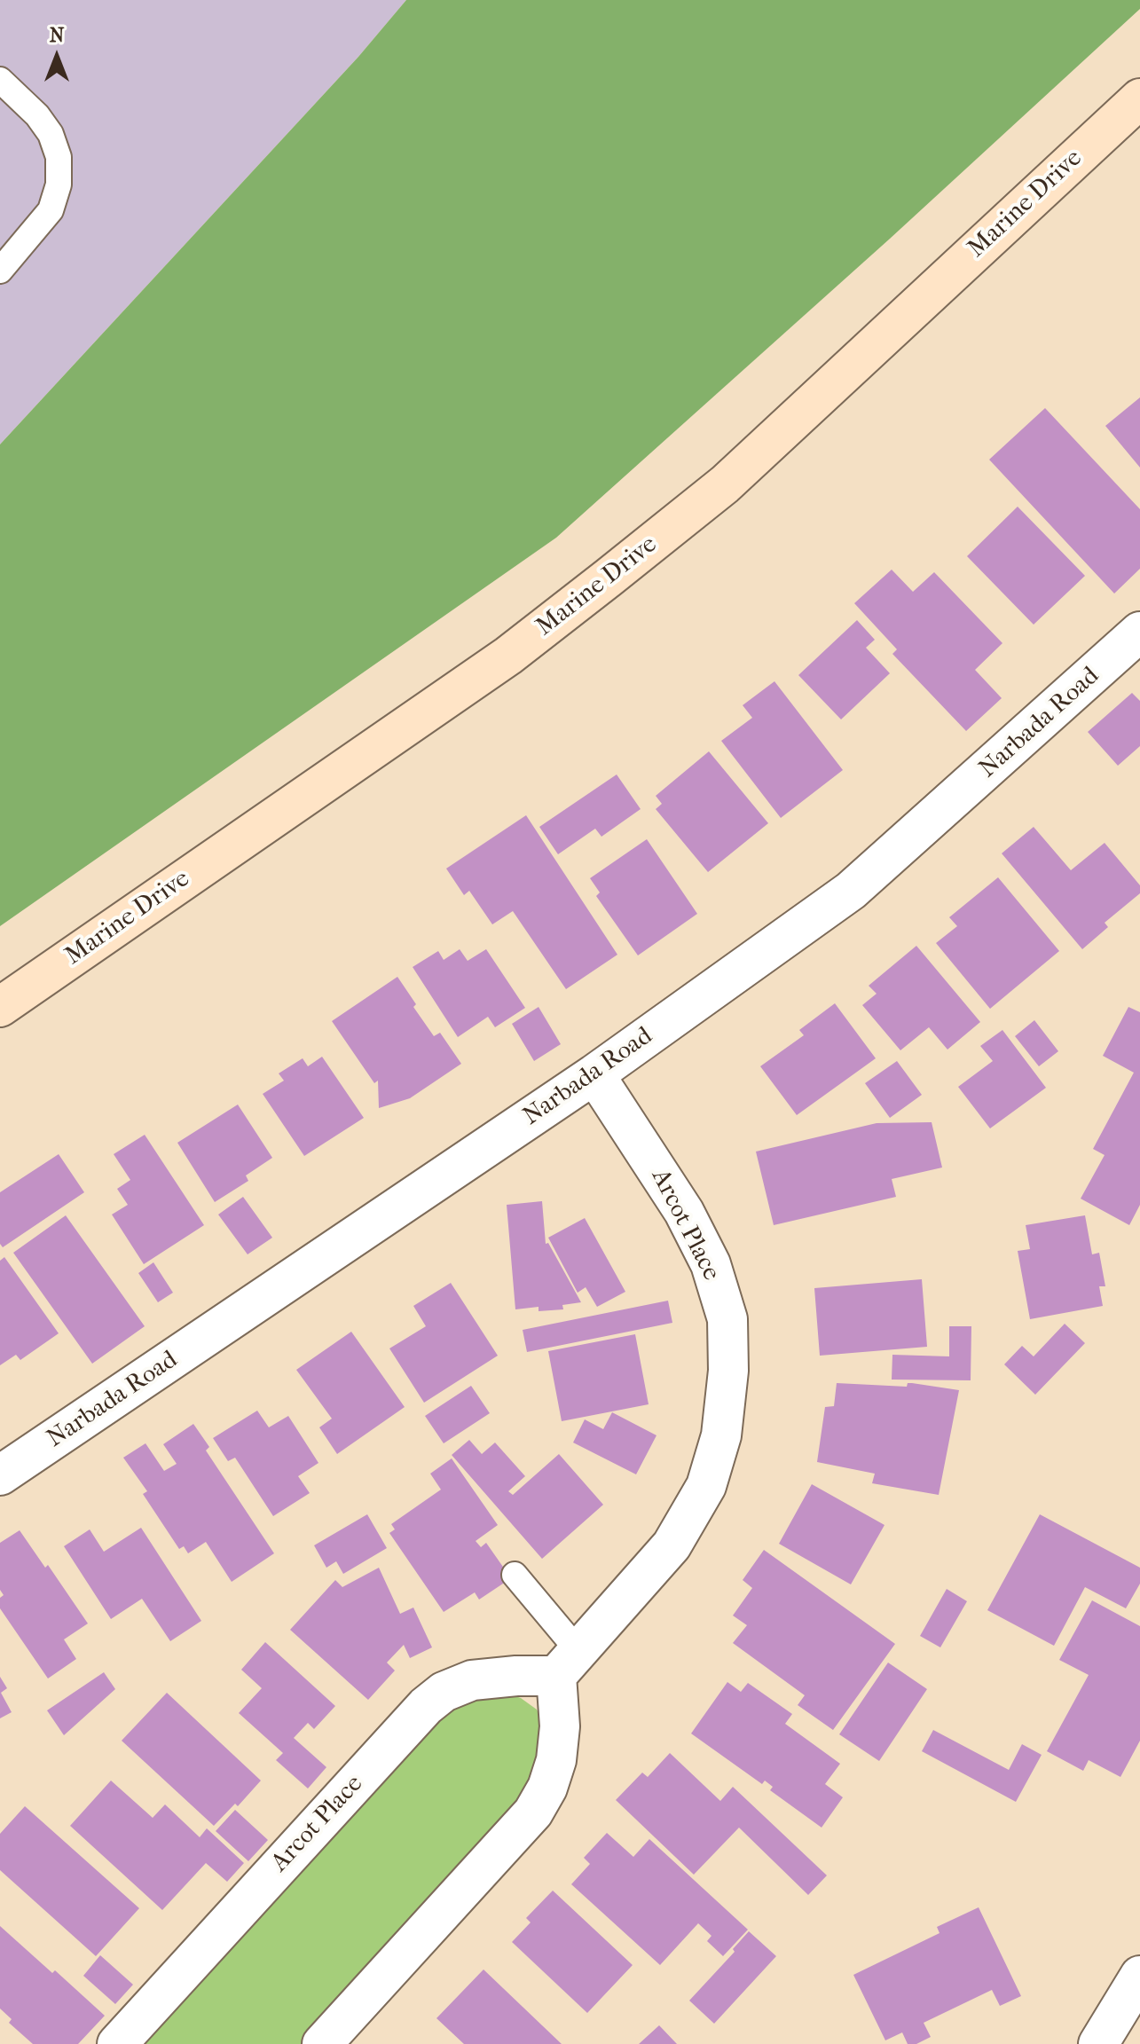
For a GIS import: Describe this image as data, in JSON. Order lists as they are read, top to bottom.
{
  "streets": {
    "street": ["Marine Drive", "Narbada Road", "Arcot Place"]
  },
  "crossings": [
    ["Narbada Road", "Arcot Place"]
  ],
  "north": "top"
}
